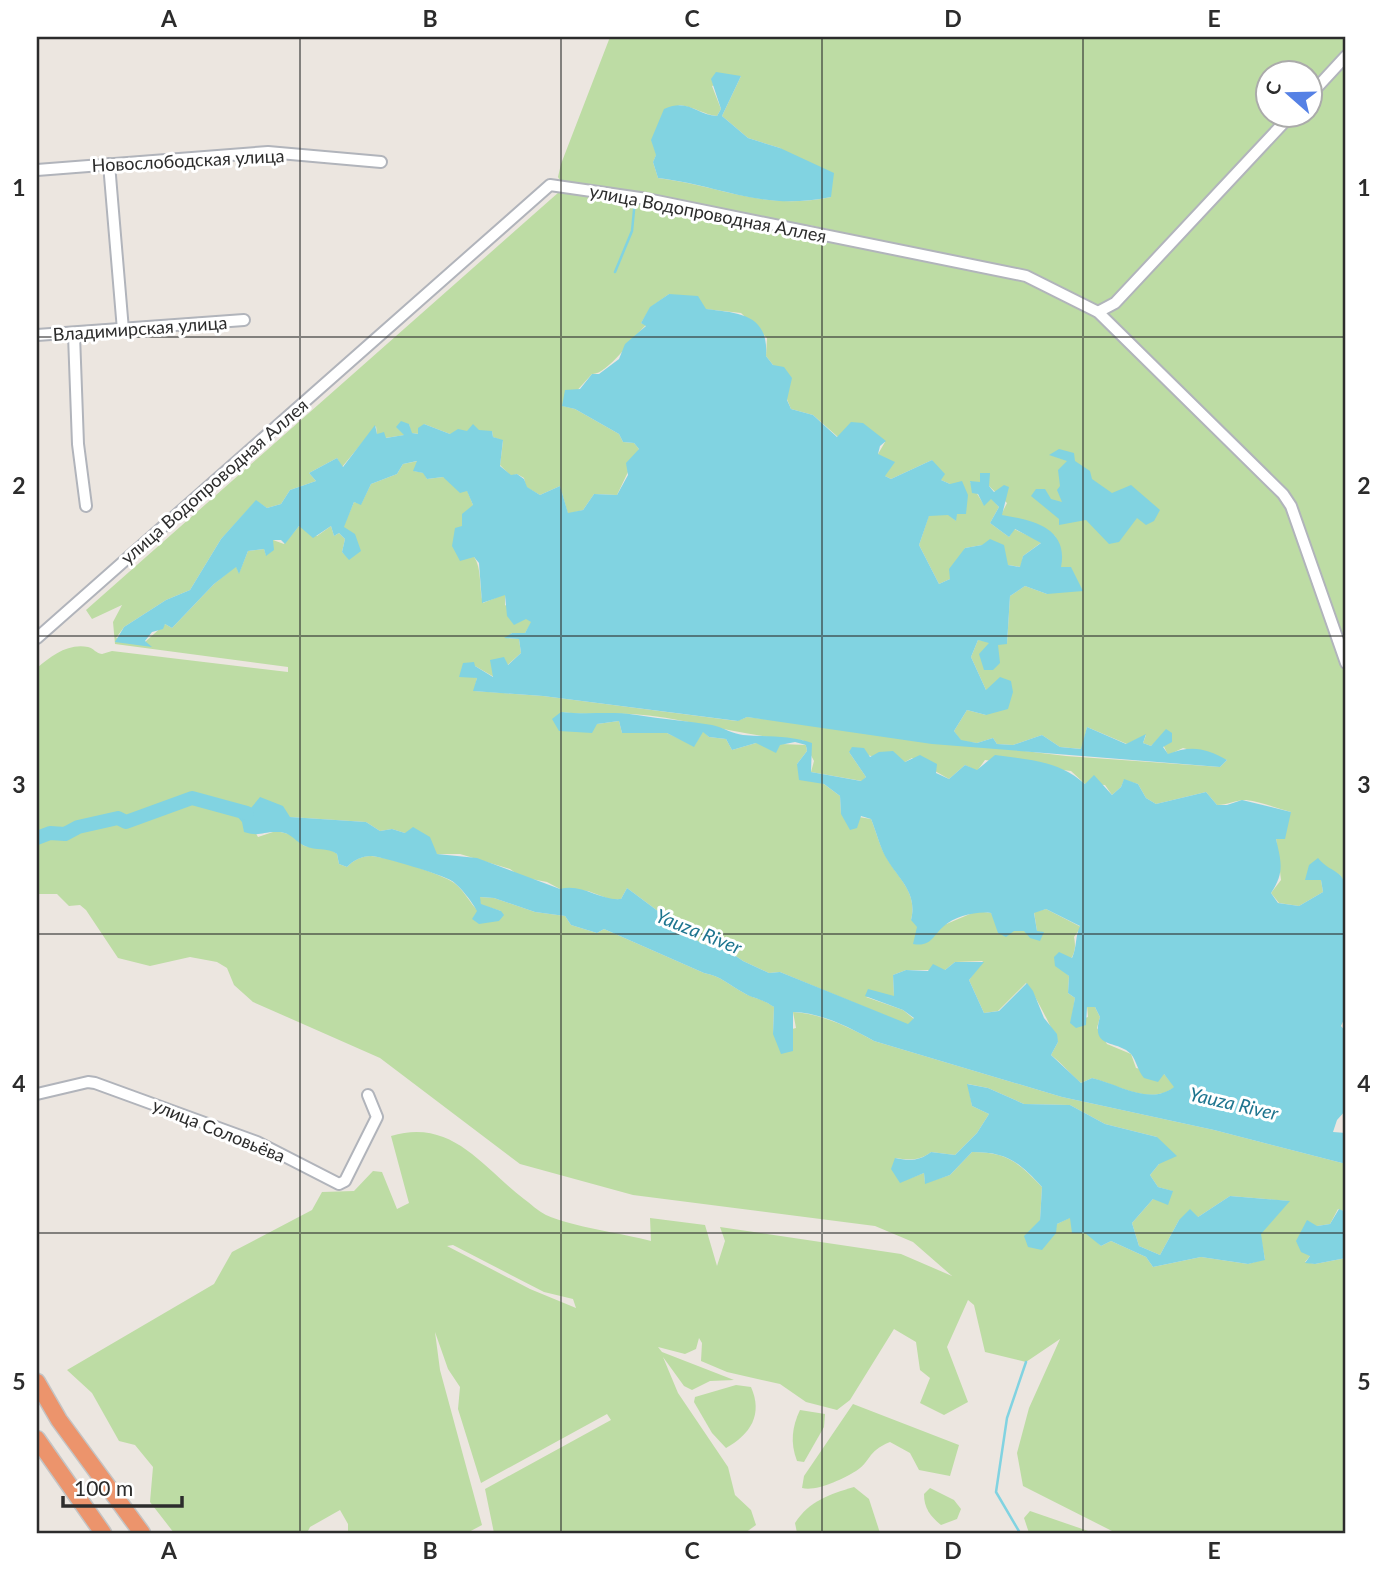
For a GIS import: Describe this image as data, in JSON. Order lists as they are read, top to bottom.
{
  "streets": {
    "street": [
      "Новослободская улица",
      "улица Водопроводная Аллея",
      "Владимирская улица",
      "улица Соловьёва"
    ]
  },
  "water": ["Yauza River"],
  "scale_bar": "100 m",
  "north": "left",
  "grid": {
    "columns": [
      "A",
      "B",
      "C",
      "D",
      "E"
    ],
    "rows": [
      "1",
      "2",
      "3",
      "4",
      "5"
    ]
  }
}
